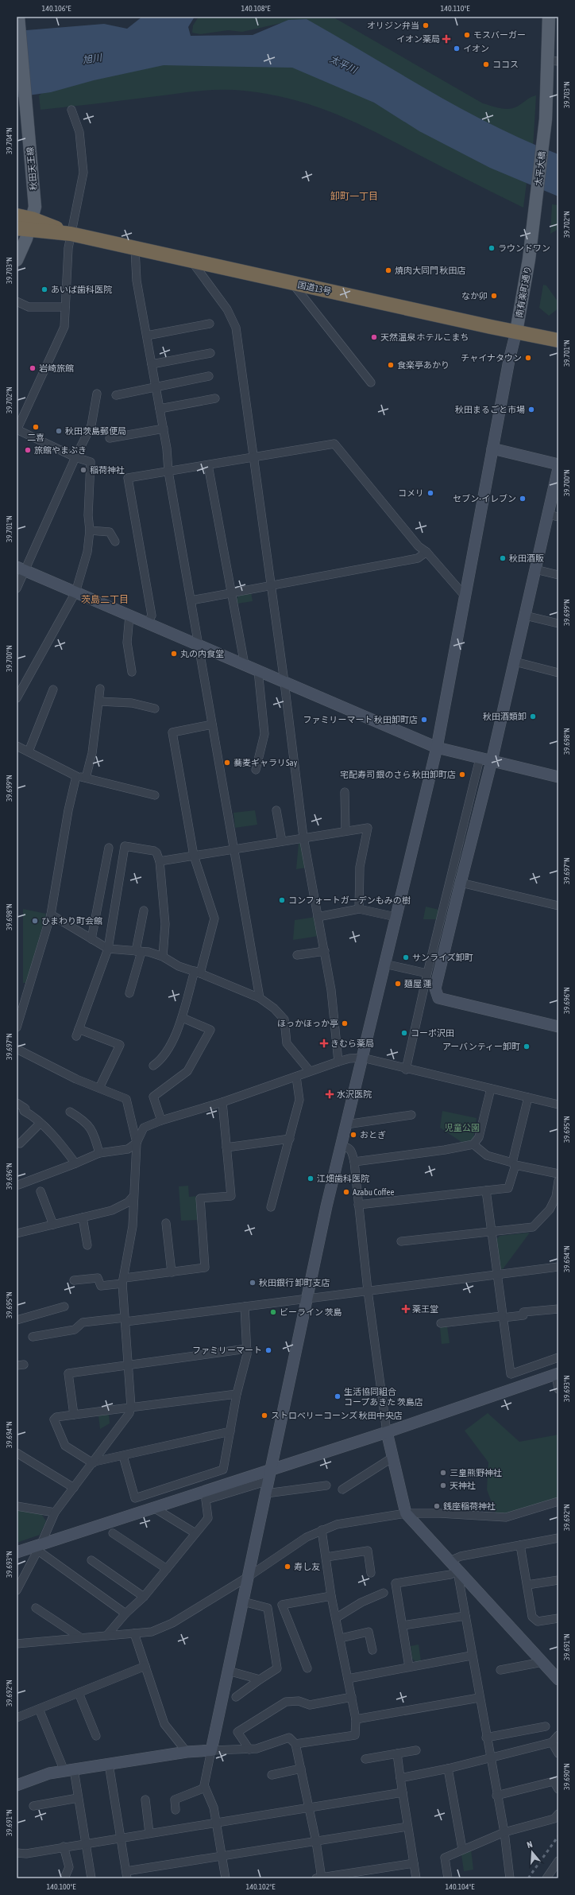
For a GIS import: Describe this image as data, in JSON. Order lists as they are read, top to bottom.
{
  "streets": {
    "highway": ["国道13号"],
    "main road": ["秋田天王線", "太平大橋", "南有楽町通り"]
  },
  "crossings": [
    ["秋田天王線", "国道13号"],
    ["太平大橋", "南有楽町通り"],
    ["国道13号", "南有楽町通り"]
  ],
  "districts": ["卸町一丁目", "茨島二丁目"],
  "water": ["旭川", "太平川"],
  "parks": ["児童公園"],
  "places": {
    "other": [
      "オリジン弁当",
      "モスバーガー",
      "イオン",
      "ココス",
      "ラウンドワン",
      "焼肉大同門 秋田店",
      "あいば歯科医院",
      "なか卯",
      "天然温泉 ホテルこまち",
      "チャイナタウン",
      "食楽亭あかり",
      "岩崎旅館",
      "秋田まるごと市場",
      "二喜",
      "秋田茨島郵便局",
      "旅館やまぶき",
      "稲荷神社",
      "コメリ",
      "セブン-イレブン",
      "秋田酒販",
      "丸の内食堂",
      "秋田酒類卸",
      "ファミリーマート 秋田卸町店",
      "蕎麦ギャラリSay",
      "宅配寿司 銀のさら 秋田卸町店",
      "コンフォートガーデンもみの樹",
      "ひまわり町会館",
      "サンライズ卸町",
      "麺屋 蓮",
      "ほっかほっか亭",
      "コーポ沢田",
      "アーバンティー卸町",
      "おとぎ",
      "江畑歯科医院",
      "Azabu Coffee",
      "秋田銀行 卸町支店",
      "ビーライン 茨島",
      "ファミリーマート",
      "生活協同組合 コープあきた 茨島店",
      "ストロベリーコーンズ 秋田中央店",
      "三皇熊野神社",
      "天神社",
      "銭座稲荷神社",
      "寿し友"
    ],
    "health": [
      "イオン薬局",
      "きむら薬局",
      "水沢医院",
      "薬王堂"
    ]
  },
  "north": "top",
  "coordinates": [
    "140.106°E",
    "140.108°E",
    "140.110°E",
    "39.703°N",
    "39.704°N",
    "39.702°N",
    "39.701°N",
    "39.700°N",
    "39.699°N",
    "39.698°N",
    "39.697°N",
    "39.696°N",
    "39.695°N",
    "39.694°N",
    "39.693°N",
    "39.692°N",
    "39.691°N",
    "39.690°N",
    "140.100°E",
    "140.102°E",
    "140.104°E"
  ]
}
